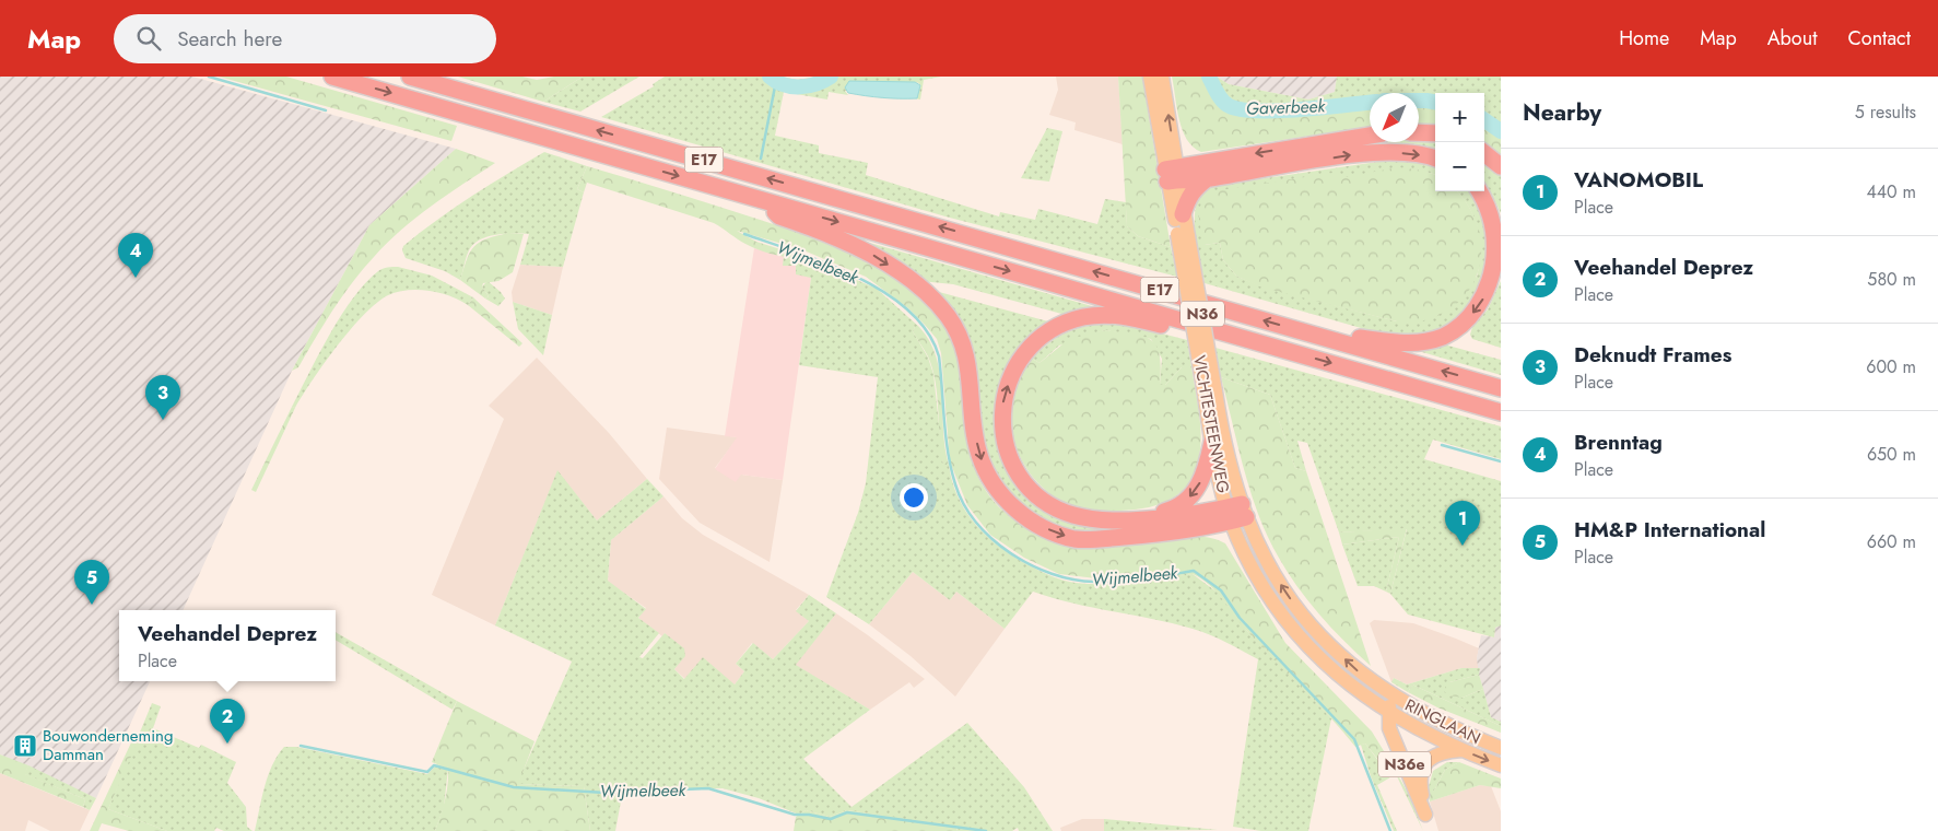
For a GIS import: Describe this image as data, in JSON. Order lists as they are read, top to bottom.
{
  "streets": {
    "highway": ["E17"],
    "main road": [
      "N36",
      "VICHTESTEENWEG",
      "RINGLAAN",
      "N36e"
    ]
  },
  "crossings": [
    ["VICHTESTEENWEG", "RINGLAAN"],
    ["VICHTESTEENWEG", "N36e"],
    ["RINGLAAN", "N36e"]
  ],
  "water": ["Gaverbeek", "Wijmelbeek"],
  "places": {
    "building": ["Bouwonderneming Damman"]
  },
  "north": "bottom left",
  "page": {
    "header": "Map",
    "search": "Search here",
    "nav": [
      "Home",
      "Map",
      "About",
      "Contact"
    ],
    "heading": ["Nearby", "5 results"],
    "map_buttons": ["+", "−"],
    "list": [
      {
        "mark": "1",
        "name": "VANOMOBIL",
        "note": "Place",
        "value": "440 m"
      },
      {
        "mark": "2",
        "name": "Veehandel Deprez",
        "note": "Place",
        "value": "580 m"
      },
      {
        "mark": "3",
        "name": "Deknudt Frames",
        "note": "Place",
        "value": "600 m"
      },
      {
        "mark": "4",
        "name": "Brenntag",
        "note": "Place",
        "value": "650 m"
      },
      {
        "mark": "5",
        "name": "HM&P International",
        "note": "Place",
        "value": "660 m"
      }
    ],
    "pins": [
      "4",
      "3",
      "1",
      "5",
      "2"
    ],
    "popup": ["Veehandel Deprez", "Place"]
  }
}
